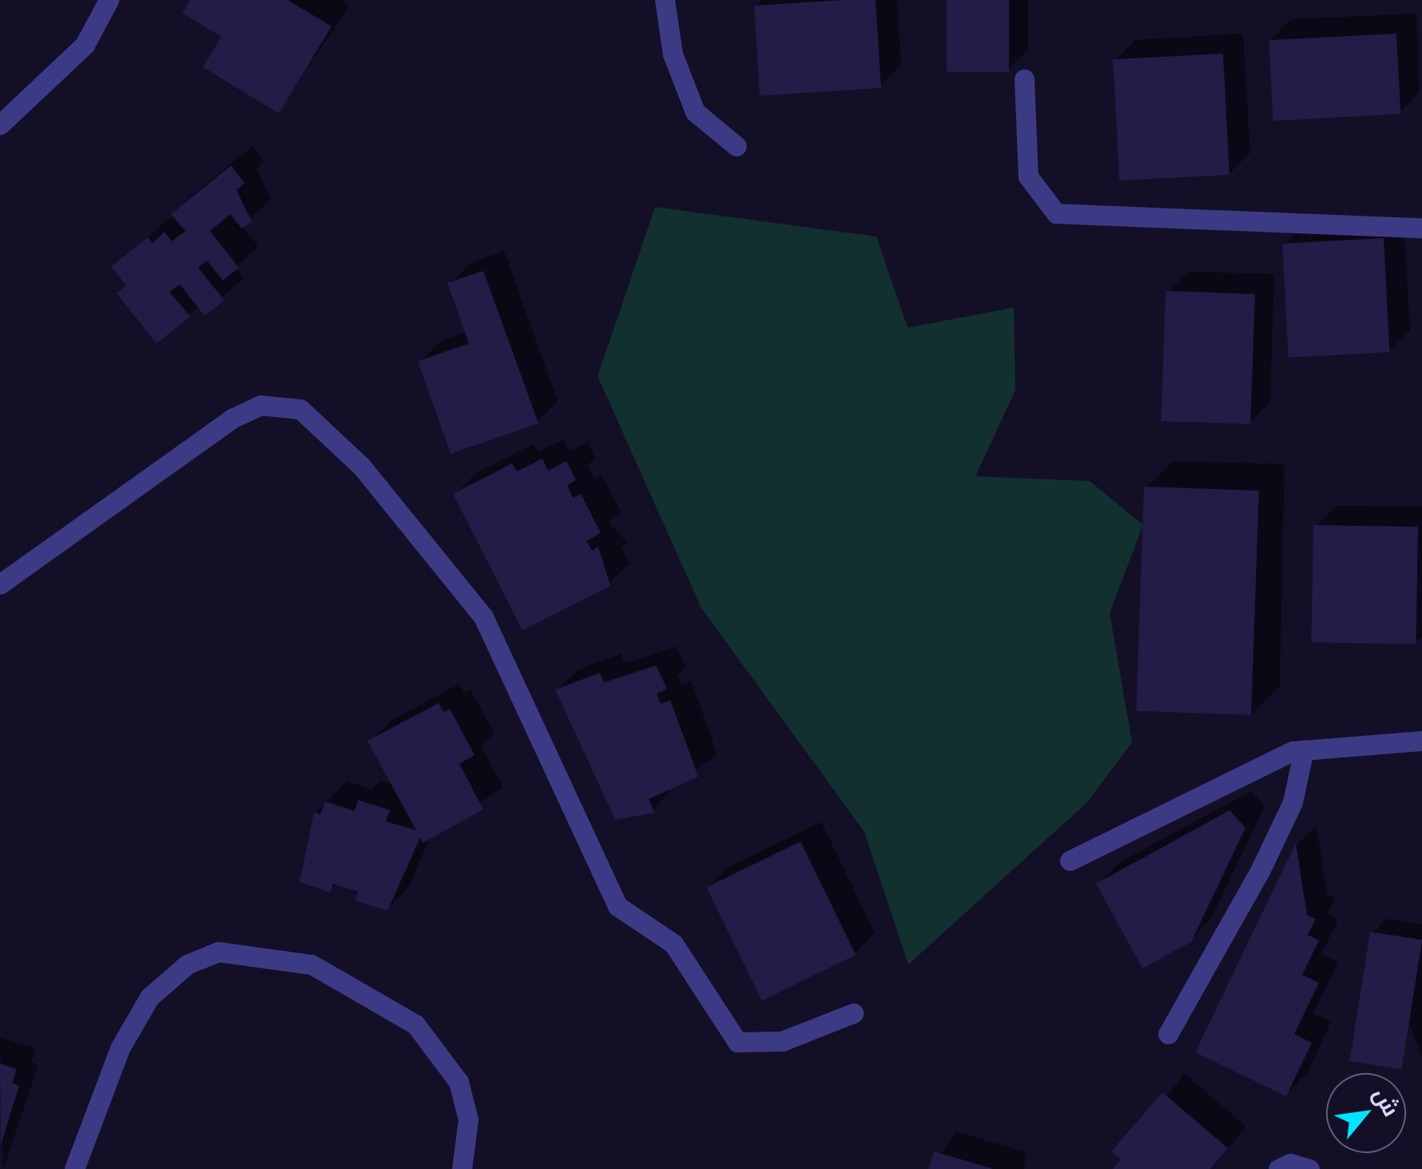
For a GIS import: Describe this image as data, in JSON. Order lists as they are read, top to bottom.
{
  "north": "top right"
}
